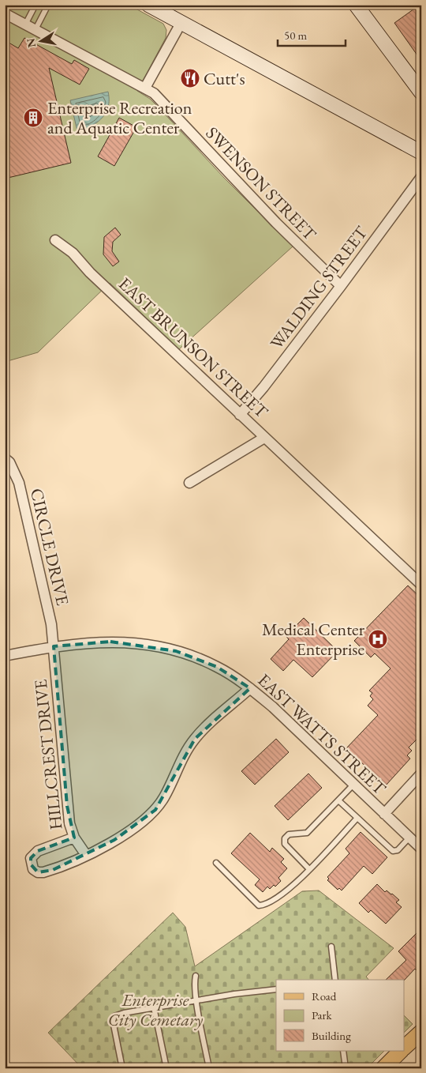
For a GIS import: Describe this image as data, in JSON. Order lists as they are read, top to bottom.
{
  "streets": {
    "street": [
      "SWENSON STREET",
      "WALDING STREET",
      "EAST BRUNSON STREET",
      "CIRCLE DRIVE",
      "EAST WATTS STREET",
      "HILLCREST DRIVE"
    ]
  },
  "crossings": [
    ["SWENSON STREET", "WALDING STREET"],
    ["WALDING STREET", "EAST BRUNSON STREET"],
    ["CIRCLE DRIVE", "EAST WATTS STREET"],
    ["CIRCLE DRIVE", "HILLCREST DRIVE"],
    ["EAST WATTS STREET", "HILLCREST DRIVE"]
  ],
  "parks": ["Enterprise City Cemetary"],
  "places": {
    "restaurant": ["Cutt's"],
    "building": ["Enterprise Recreation and Aquatic Center"],
    "hospital": ["Medical Center Enterprise"]
  },
  "legend": ["Road", "Park", "Building"],
  "scale_bar": "50 m",
  "north": "left"
}
